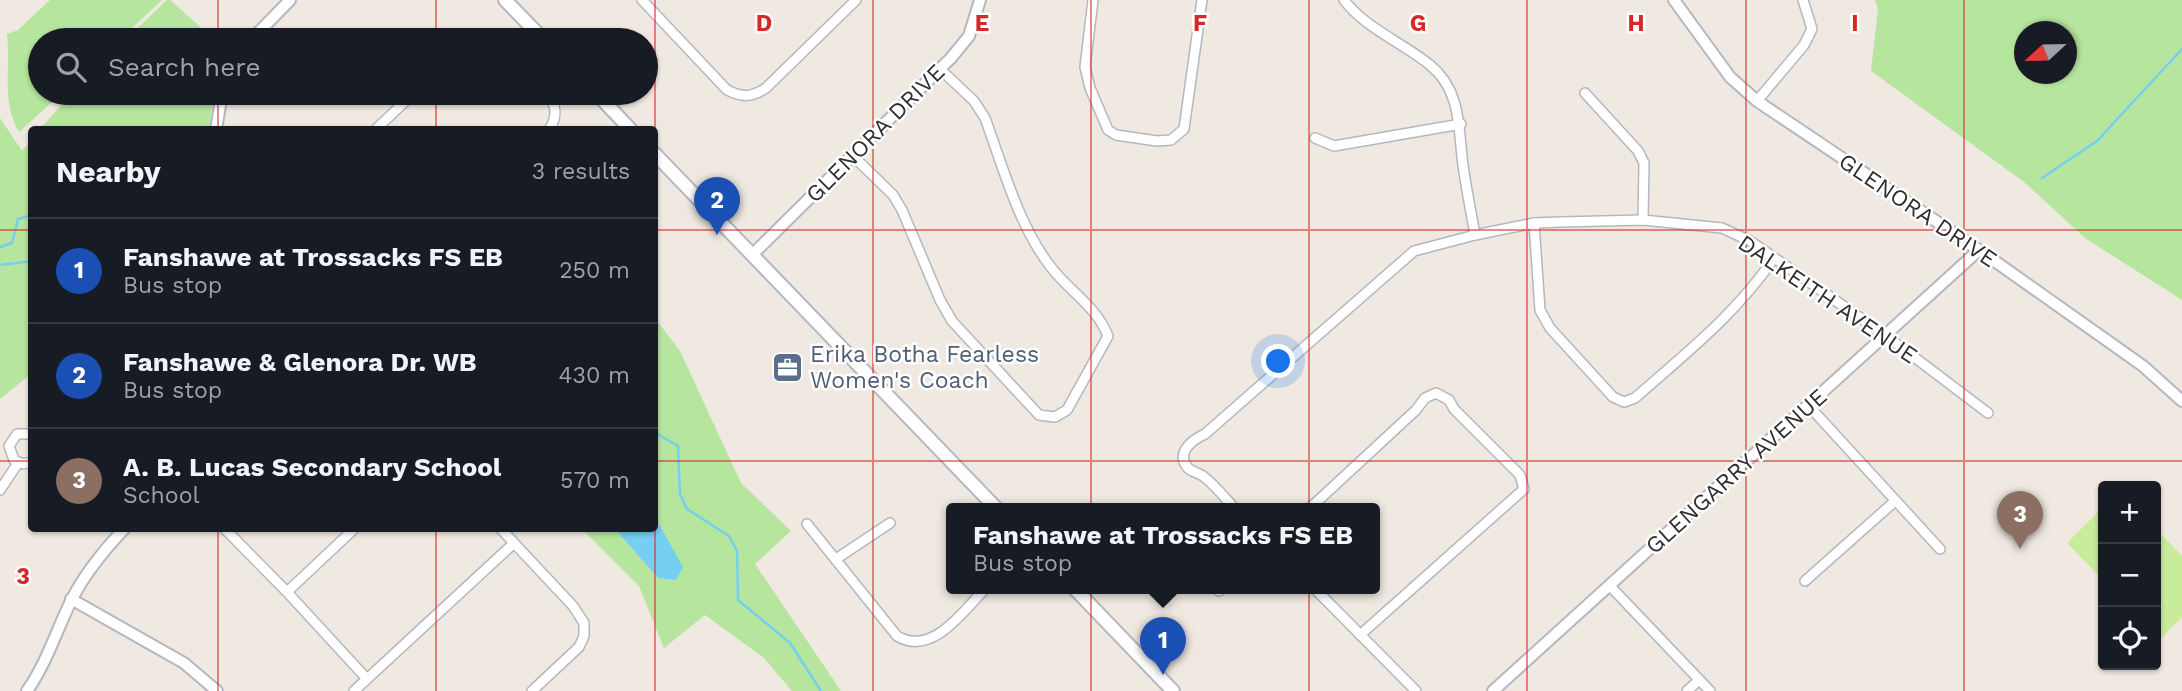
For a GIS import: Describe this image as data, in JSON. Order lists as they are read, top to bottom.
{
  "streets": {
    "street": ["GLENORA DRIVE", "DALKEITH AVENUE", "GLENGARRY AVENUE"]
  },
  "crossings": [
    ["GLENORA DRIVE", "GLENGARRY AVENUE"],
    ["DALKEITH AVENUE", "GLENGARRY AVENUE"]
  ],
  "places": {
    "office": ["Erika Botha Fearless Women's Coach"]
  },
  "north": "left",
  "page": {
    "search": "Search here",
    "heading": ["Nearby", "3 results"],
    "pins": ["2", "3", "1"],
    "list": [
      {
        "mark": "1",
        "name": "Fanshawe at Trossacks FS EB",
        "note": "Bus stop",
        "value": "250 m"
      },
      {
        "mark": "2",
        "name": "Fanshawe & Glenora Dr. WB",
        "note": "Bus stop",
        "value": "430 m"
      },
      {
        "mark": "3",
        "name": "A. B. Lucas Secondary School",
        "note": "School",
        "value": "570 m"
      }
    ],
    "map_buttons": ["+", "−"],
    "popup": ["Fanshawe at Trossacks FS EB", "Bus stop"]
  },
  "grid": {
    "columns": [
      "D",
      "E",
      "F",
      "G",
      "H",
      "I"
    ],
    "rows": ["3"]
  }
}
